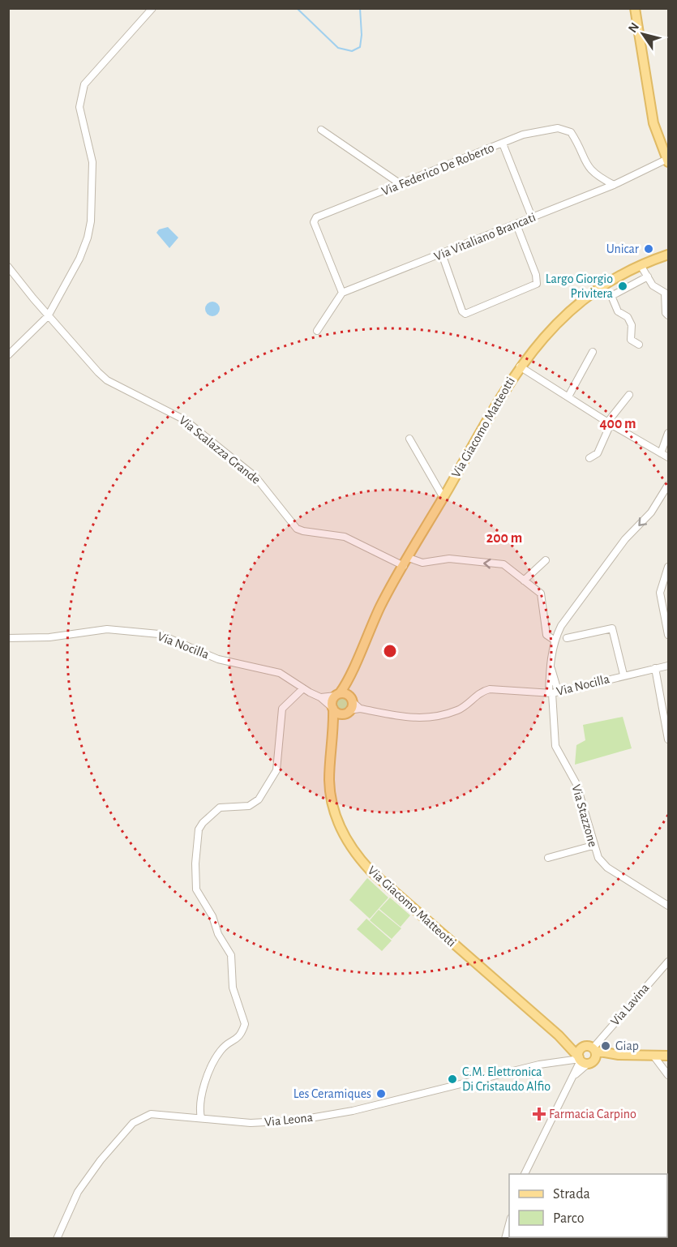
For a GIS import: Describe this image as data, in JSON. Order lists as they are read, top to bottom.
{
  "streets": {
    "main road": ["Via Giacomo Matteotti"],
    "street": [
      "Via Federico De Roberto",
      "Via Vitaliano Brancati",
      "Via Scalazza Grande",
      "Via Nocilla",
      "Via Stazzone",
      "Via Lavina",
      "Via Leona"
    ]
  },
  "crossings": [
    ["Via Federico De Roberto", "Via Vitaliano Brancati"],
    ["Via Giacomo Matteotti", "Via Scalazza Grande"],
    ["Via Nocilla", "Via Stazzone"]
  ],
  "places": {
    "other": [
      "Unicar",
      "Largo Giorgio Privitera",
      "Giap",
      "C.M. Elettronica Di Cristaudo Alfio",
      "Les Ceramiques"
    ],
    "health": ["Farmacia Carpino"]
  },
  "legend": ["Strada", "Parco"],
  "north": "top left",
  "rings": ["400 m", "200 m"]
}
